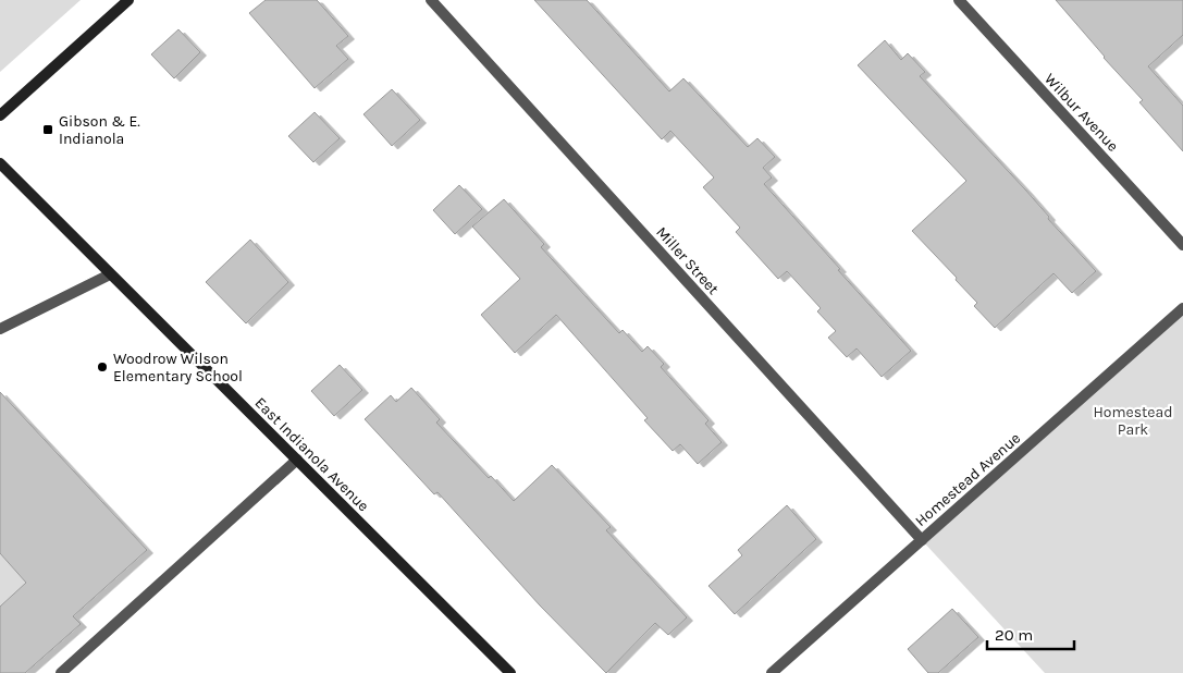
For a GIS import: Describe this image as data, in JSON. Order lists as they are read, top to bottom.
{
  "streets": {
    "street": [
      "Wilbur Avenue",
      "Miller Street",
      "East Indianola Avenue",
      "Homestead Avenue"
    ]
  },
  "crossings": [
    ["Miller Street", "Homestead Avenue"]
  ],
  "parks": ["Homestead Park"],
  "places": {
    "transit": ["Gibson & E. Indianola"],
    "other": ["Woodrow Wilson Elementary School"]
  },
  "scale_bar": "20 m"
}
